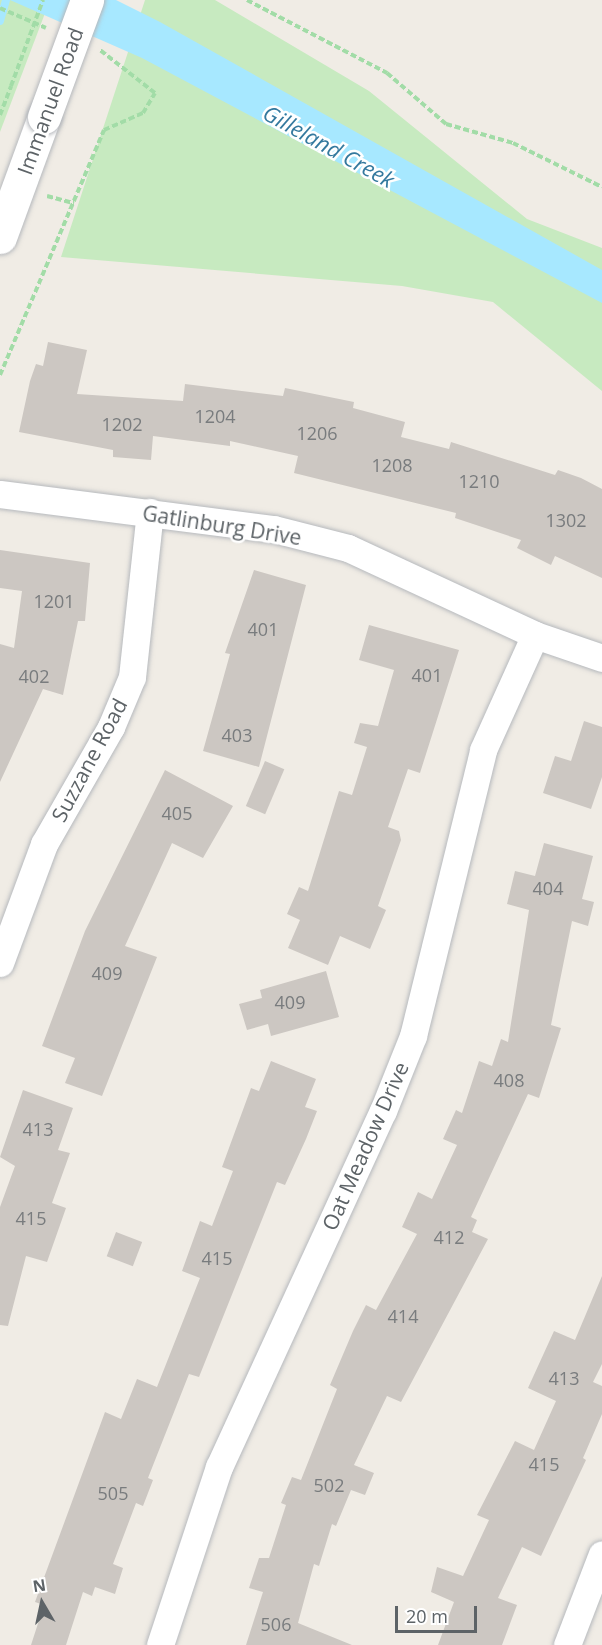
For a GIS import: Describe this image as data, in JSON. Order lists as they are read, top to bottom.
{
  "streets": {
    "street": [
      "Immanuel Road",
      "Gatlinburg Drive",
      "Suzzane Road",
      "Oat Meadow Drive"
    ]
  },
  "crossings": [
    ["Gatlinburg Drive", "Suzzane Road"],
    ["Gatlinburg Drive", "Oat Meadow Drive"]
  ],
  "water": ["Gilleland Creek"],
  "house_numbers": [
    "1204",
    "1202",
    "1206",
    "1208",
    "1210",
    "1302",
    "1201",
    "401",
    "401",
    "402",
    "403",
    "405",
    "404",
    "409",
    "409",
    "408",
    "413",
    "415",
    "412",
    "415",
    "414",
    "413",
    "415",
    "502",
    "505",
    "506"
  ],
  "scale_bar": "20 m",
  "north": "top"
}
